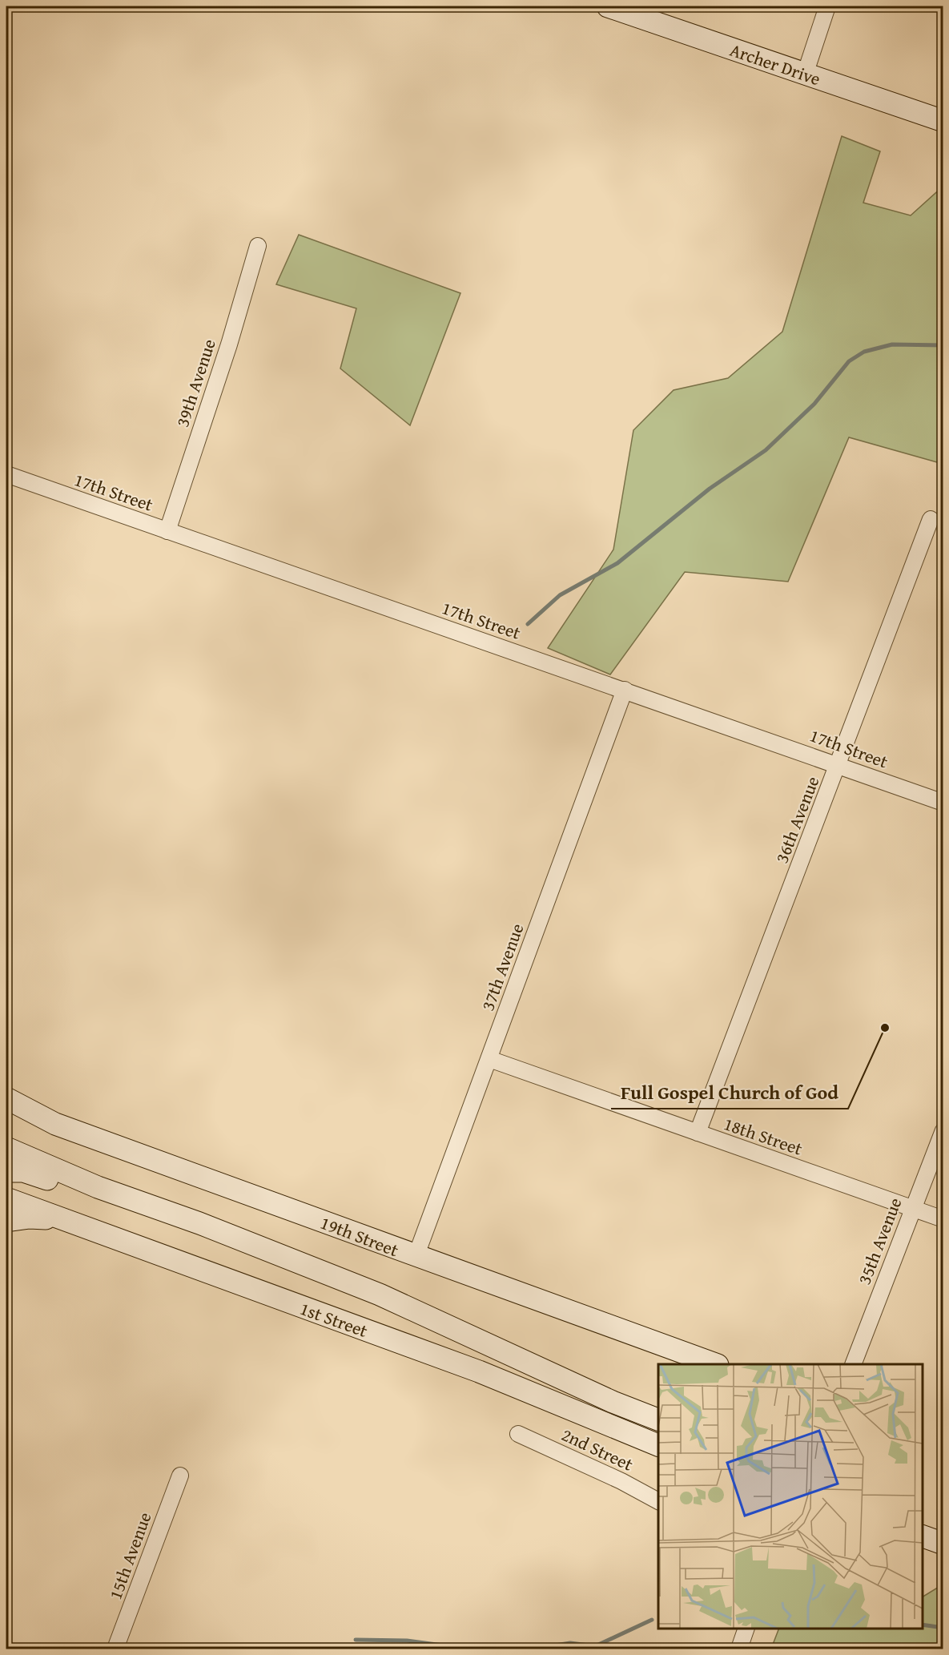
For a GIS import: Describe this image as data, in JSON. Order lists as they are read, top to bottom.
{
  "streets": {
    "main road": ["Archer Drive", "19th Street", "1st Street"],
    "street": [
      "39th Avenue",
      "17th Street",
      "36th Avenue",
      "37th Avenue",
      "18th Street",
      "35th Avenue",
      "2nd Street",
      "15th Avenue"
    ]
  },
  "crossings": [
    ["39th Avenue", "17th Street"],
    ["17th Street", "36th Avenue"],
    ["17th Street", "37th Avenue"],
    ["36th Avenue", "18th Street"],
    ["37th Avenue", "18th Street"],
    ["37th Avenue", "19th Street"],
    ["18th Street", "35th Avenue"]
  ],
  "places": ["Full Gospel Church of God"]
}
